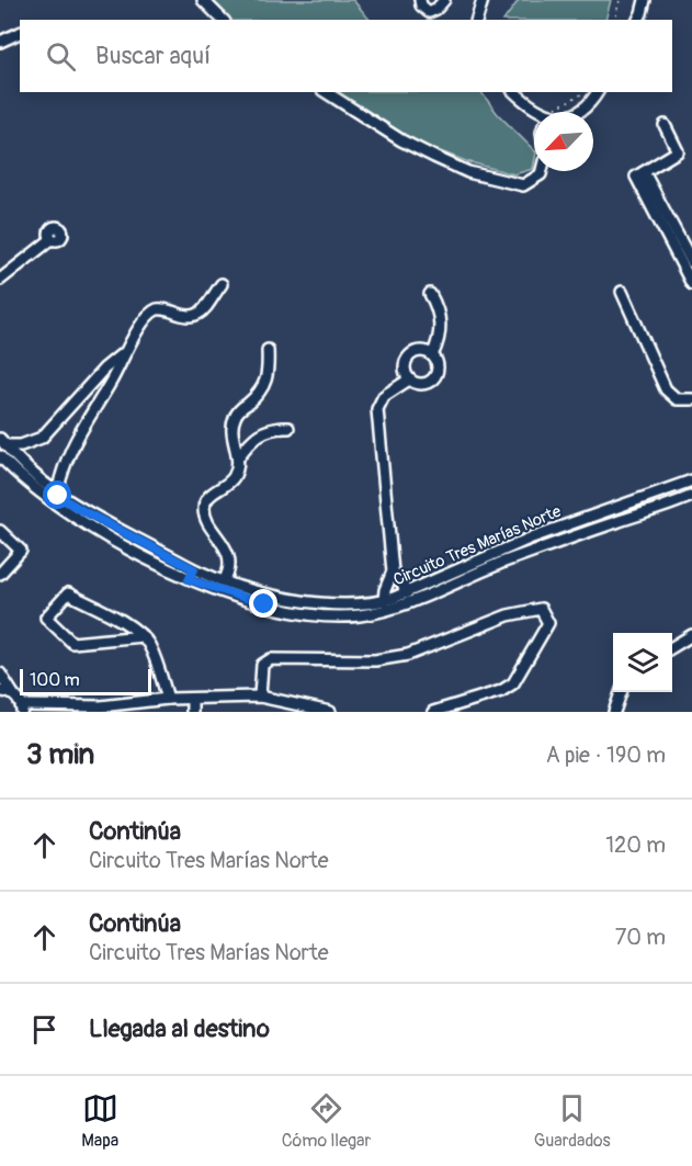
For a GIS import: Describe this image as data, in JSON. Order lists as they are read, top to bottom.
{
  "streets": {
    "street": ["Circuito Tres Marías Norte"]
  },
  "scale_bar": "100 m",
  "north": "bottom left",
  "page": {
    "search": "Buscar aquí",
    "scale": "100 m",
    "heading": ["3 min", "A pie · 190 m"],
    "list": [
      ["Continúa", "Circuito Tres Marías Norte", "120 m"],
      ["Continúa", "Circuito Tres Marías Norte", "70 m"],
      "Llegada al destino"
    ],
    "nav": ["Mapa", "Cómo llegar", "Guardados"]
  }
}
